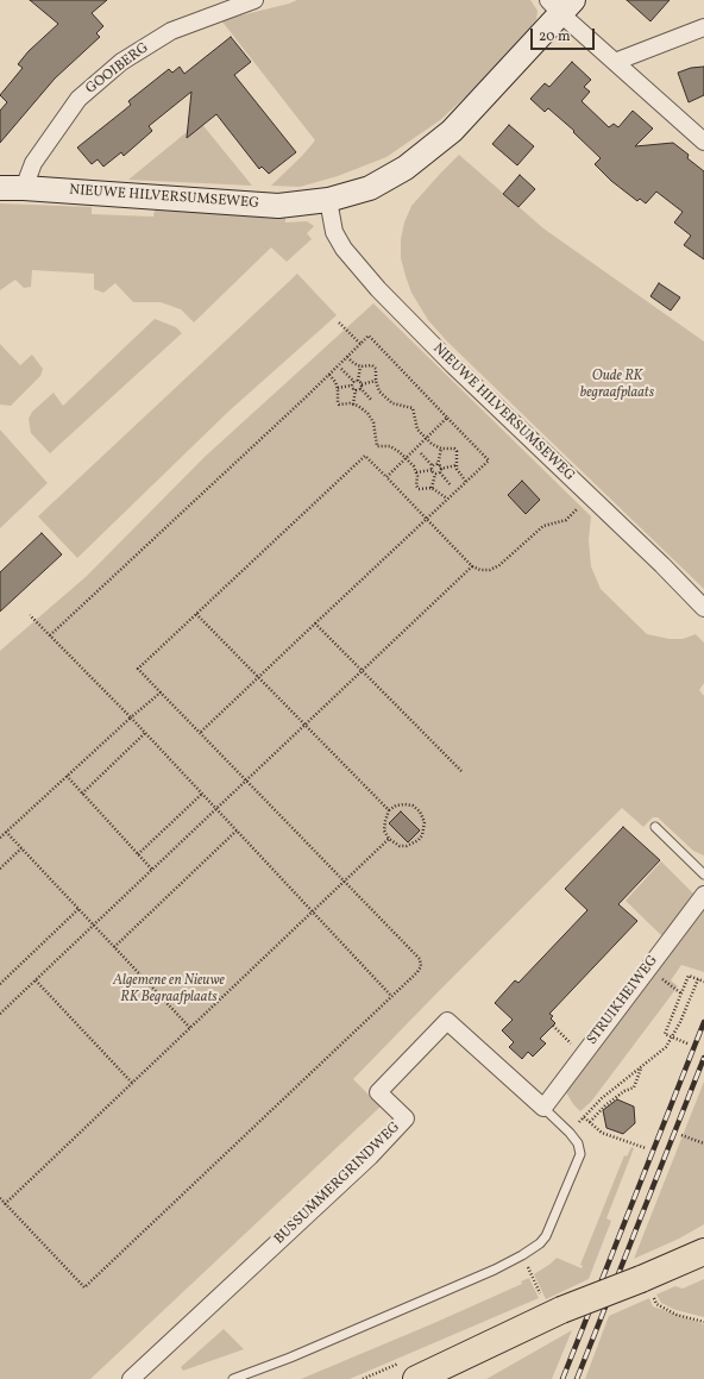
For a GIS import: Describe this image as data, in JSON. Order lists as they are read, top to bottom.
{
  "streets": {
    "street": [
      "GOOIBERG",
      "NIEUWE HILVERSUMSEWEG",
      "STRUIKHEIWEG",
      "BUSSUMMERGRINDWEG"
    ]
  },
  "crossings": [
    ["GOOIBERG", "NIEUWE HILVERSUMSEWEG"],
    ["STRUIKHEIWEG", "BUSSUMMERGRINDWEG"]
  ],
  "parks": ["Oude RK begraafplaats", "Algemene en Nieuwe RK Begraafplaats"],
  "scale_bar": "20 m"
}
